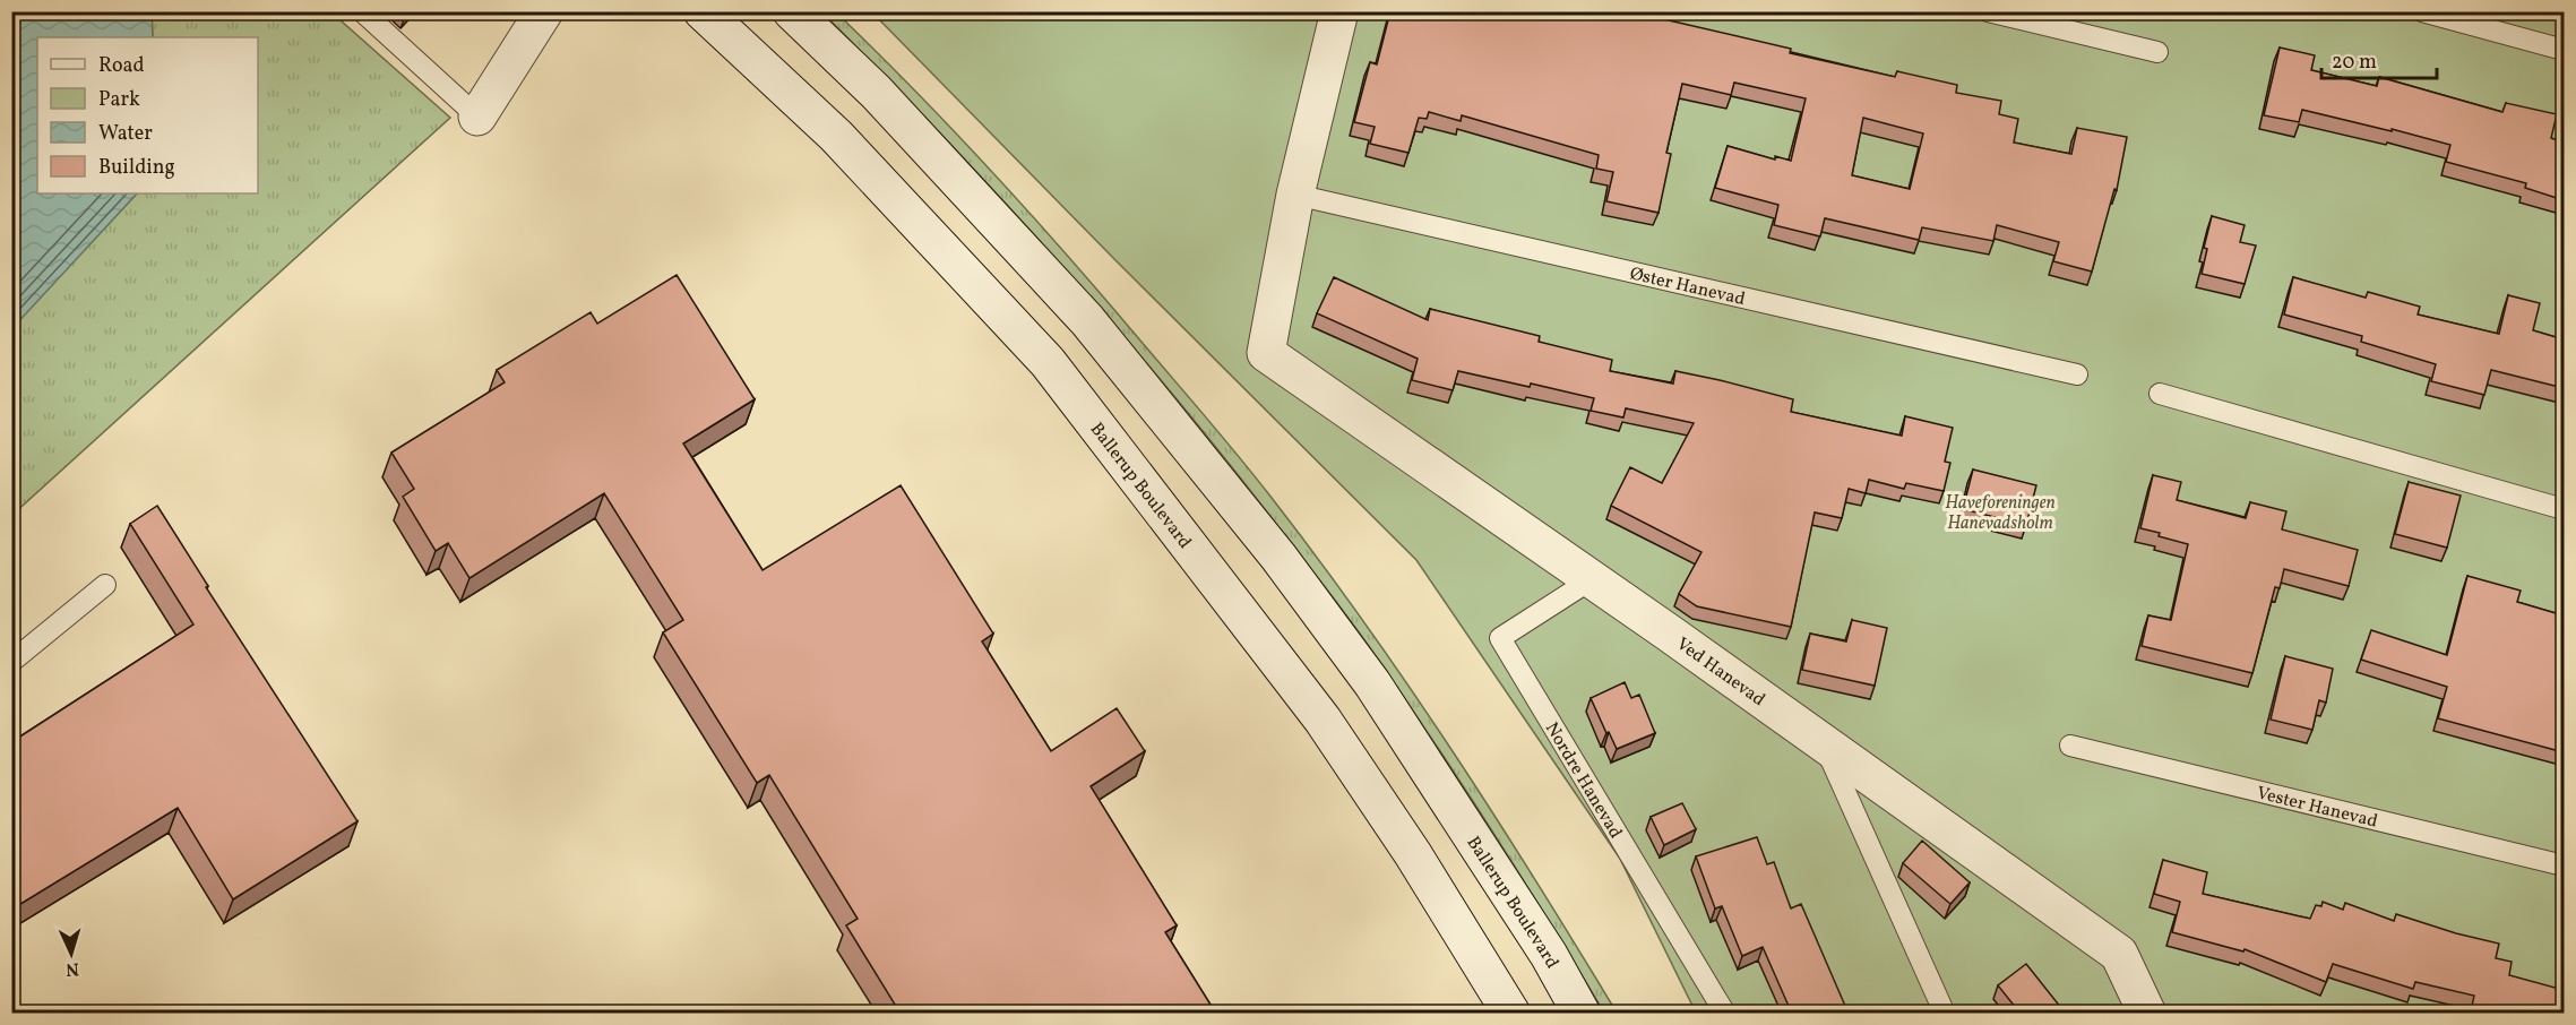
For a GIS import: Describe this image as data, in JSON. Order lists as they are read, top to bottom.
{
  "streets": {
    "street": ["Ballerup Boulevard", "Ved Hanevad"],
    "lane": ["Øster Hanevad", "Nordre Hanevad", "Vester Hanevad"]
  },
  "crossings": [
    ["Øster Hanevad", "Ved Hanevad"],
    ["Ved Hanevad", "Nordre Hanevad"]
  ],
  "parks": ["Haveforeningen Hanevadsholm"],
  "legend": [
    "Road",
    "Park",
    "Water",
    "Building"
  ],
  "scale_bar": "20 m",
  "north": "bottom"
}
